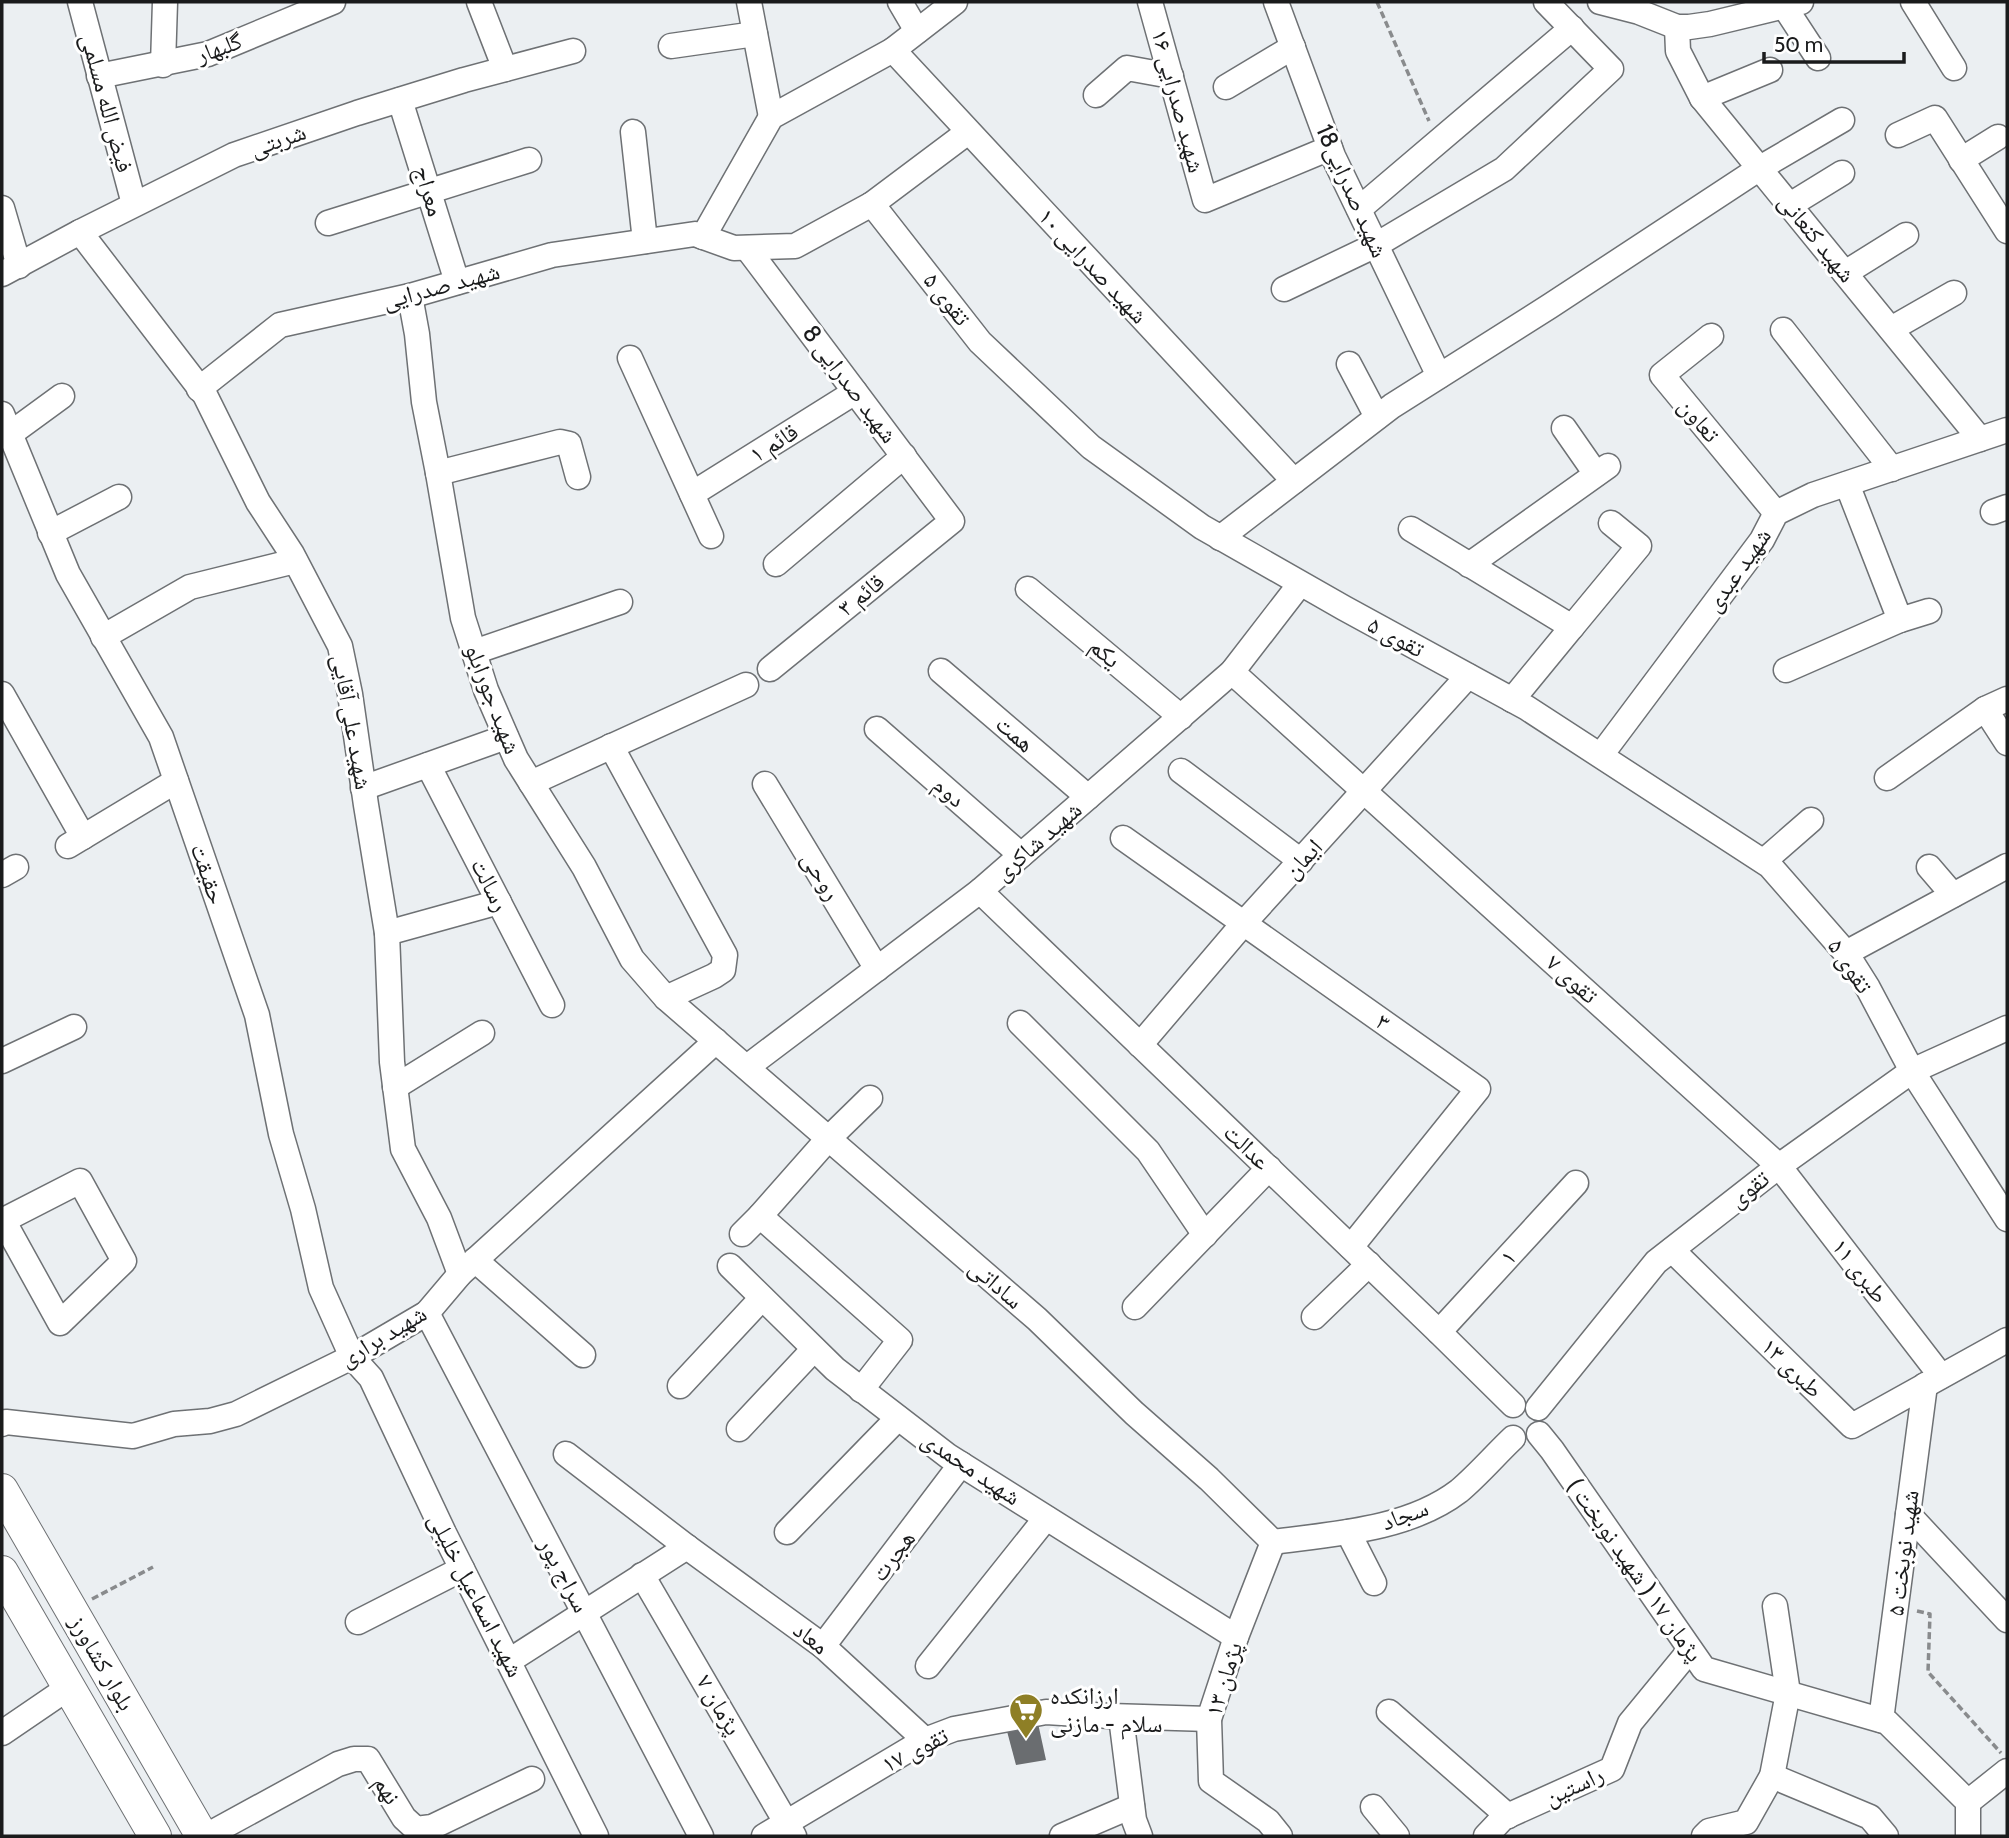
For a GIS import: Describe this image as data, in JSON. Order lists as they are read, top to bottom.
{
  "streets": {
    "main road": ["بلوار کشاورز"],
    "street": [
      "گلبهار",
      "شهید صدرایی ۱۶",
      "فیض الله مسلمی",
      "شربتی",
      "معراج",
      "شهید صدرایی18",
      "شهید کنعانی",
      "شهید صدرایی ۱۰",
      "شهید صدرایی",
      "تقوی ۵",
      "شهید صدرایی 8",
      "تعاون",
      "قائم ۱",
      "شهید عبدی",
      "قائم ۳",
      "یکم",
      "شهید جورابلو",
      "شهید علی آقایی",
      "همت",
      "دوم",
      "شهید شاکری",
      "ایمان",
      "حقیقت",
      "روحی",
      "رسالت",
      "تقوی ۷",
      "۳",
      "عدالت",
      "تقوی",
      "۱",
      "طبری ۱۱",
      "ساداتی",
      "شهید براری",
      "طبری ۱۳",
      "شهید محمدی",
      "سجاد",
      "شهید نوبخت ۵",
      "هجرت",
      "پژمان ۱۷ ( شهید نوبخت )",
      "سراج پور",
      "شهید اسماعیل خلیلی",
      "معاد",
      "پژمان ۱۳",
      "پژمان ۷",
      "تقوی ۱۷",
      "راستین",
      "نهم"
    ]
  },
  "crossings": [
    ["گلبهار", "فیض الله مسلمی"],
    ["شهید صدرایی ۱۶", "شهید صدرایی18"],
    ["فیض الله مسلمی", "شربتی"],
    ["شربتی", "معراج"],
    ["شربتی", "شهید علی آقایی"],
    ["معراج", "شهید صدرایی"],
    ["شهید کنعانی", "شهید عبدی"],
    ["شهید صدرایی ۱۰", "شهید صدرایی"],
    ["شهید صدرایی", "تقوی ۵"],
    ["شهید صدرایی", "شهید صدرایی 8"],
    ["شهید صدرایی", "شهید جورابلو"],
    ["شهید صدرایی", "شهید علی آقایی"],
    ["تقوی ۵", "شهید عبدی"],
    ["تقوی ۵", "شهید شاکری"],
    ["تقوی ۵", "ایمان"],
    ["تقوی ۵", "تقوی"],
    ["شهید صدرایی 8", "قائم ۱"],
    ["شهید صدرایی 8", "قائم ۳"],
    ["تعاون", "شهید عبدی"],
    ["یکم", "شهید شاکری"],
    ["شهید جورابلو", "ساداتی"],
    ["شهید جورابلو", "شهید براری"],
    ["شهید علی آقایی", "شهید براری"],
    ["همت", "شهید شاکری"],
    ["دوم", "شهید شاکری"],
    ["شهید شاکری", "روحی"],
    ["شهید شاکری", "تقوی ۷"],
    ["شهید شاکری", "عدالت"],
    ["شهید شاکری", "ساداتی"],
    ["ایمان", "تقوی ۷"],
    ["ایمان", "۳"],
    ["ایمان", "عدالت"],
    ["حقیقت", "شهید براری"],
    ["حقیقت", "شهید اسماعیل خلیلی"],
    ["تقوی ۷", "تقوی"],
    ["تقوی ۷", "طبری ۱۱"],
    ["۳", "عدالت"],
    ["عدالت", "تقوی"],
    ["عدالت", "۱"],
    ["عدالت", "سجاد"],
    ["عدالت", "پژمان ۱۷ ( شهید نوبخت )"],
    ["تقوی", "طبری ۱۱"],
    ["تقوی", "طبری ۱۳"],
    ["تقوی", "سجاد"],
    ["تقوی", "پژمان ۱۷ ( شهید نوبخت )"],
    ["طبری ۱۱", "طبری ۱۳"],
    ["طبری ۱۱", "شهید نوبخت ۵"],
    ["ساداتی", "شهید براری"],
    ["ساداتی", "سجاد"],
    ["ساداتی", "پژمان ۱۳"],
    ["شهید براری", "سراج پور"],
    ["شهید براری", "شهید اسماعیل خلیلی"],
    ["طبری ۱۳", "شهید نوبخت ۵"],
    ["شهید محمدی", "هجرت"],
    ["شهید محمدی", "پژمان ۱۳"],
    ["سجاد", "پژمان ۱۷ ( شهید نوبخت )"],
    ["سجاد", "پژمان ۱۳"],
    ["شهید نوبخت ۵", "پژمان ۱۷ ( شهید نوبخت )"],
    ["هجرت", "معاد"],
    ["پژمان ۱۷ ( شهید نوبخت )", "راستین"],
    ["معاد", "تقوی ۱۷"],
    ["بلوار کشاورز", "نهم"],
    ["پژمان ۱۳", "تقوی ۱۷"],
    ["پژمان ۷", "تقوی ۱۷"]
  ],
  "places": {
    "supermarket": ["ارزانکده سلام - مازنی"]
  },
  "scale_bar": "50 m"
}
